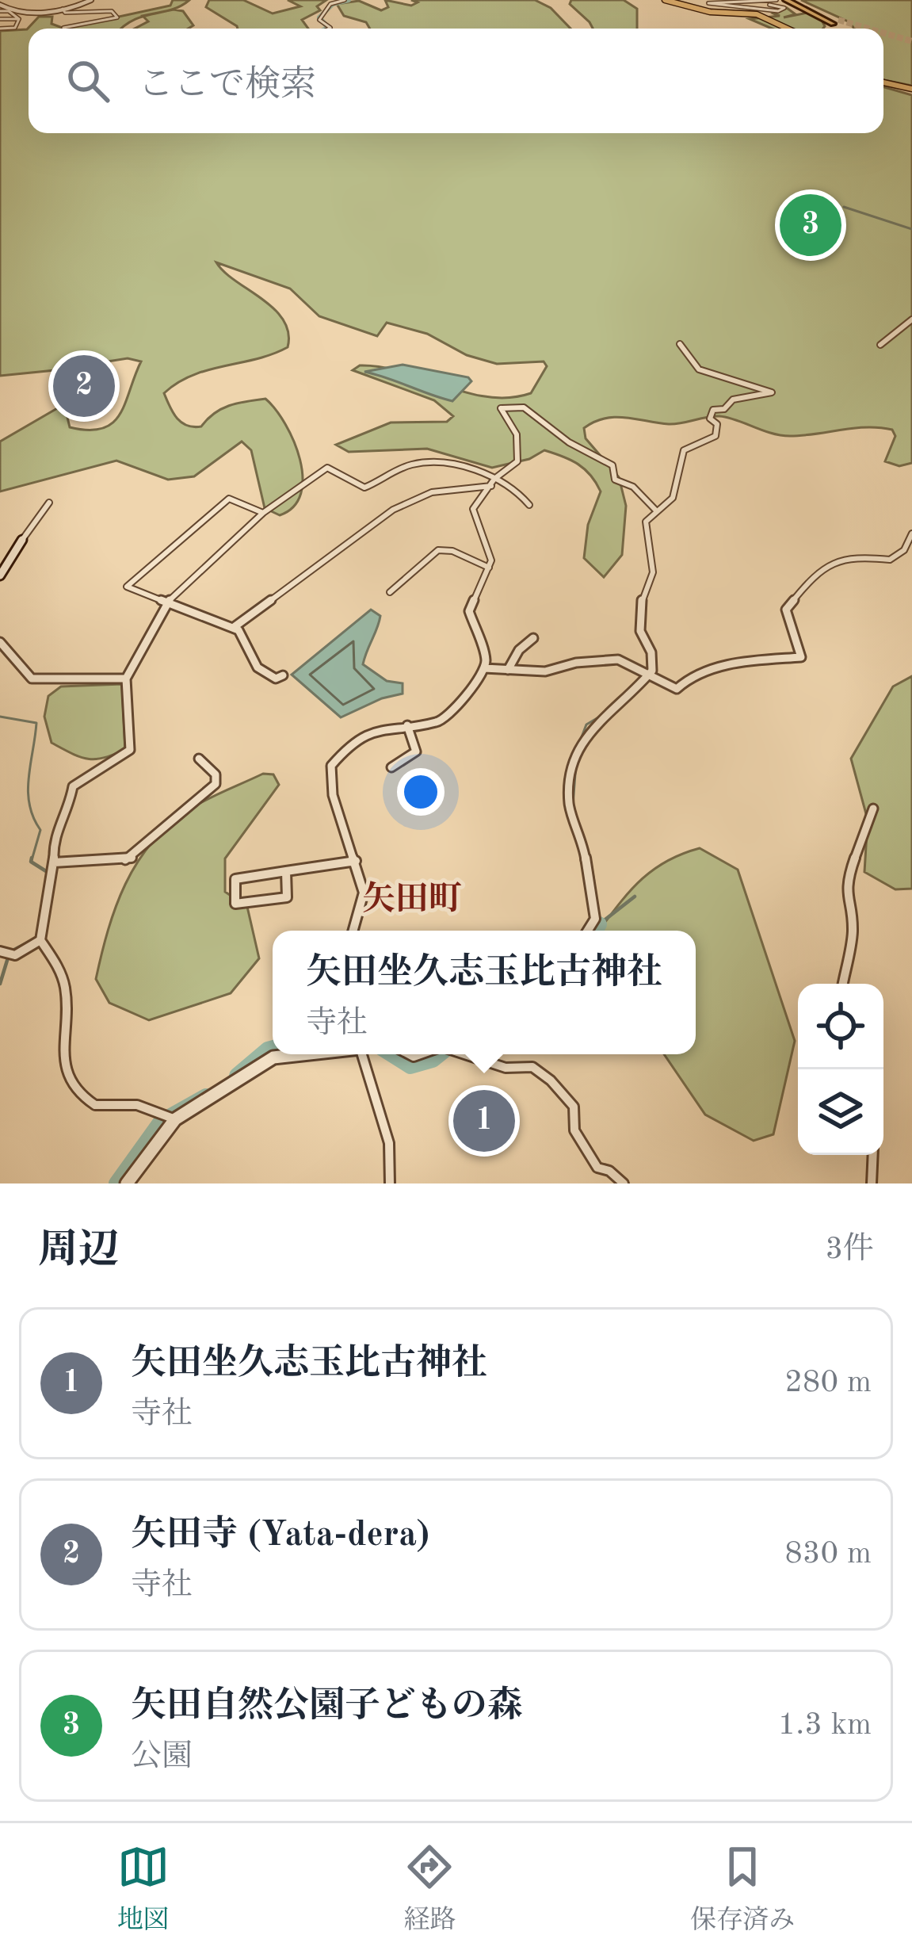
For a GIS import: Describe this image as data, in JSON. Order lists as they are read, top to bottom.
{
  "districts": ["矢田町"],
  "page": {
    "search": "ここで検索",
    "pins": ["3", "2", "1"],
    "popup": ["矢田坐久志玉比古神社", "寺社"],
    "heading": ["周辺", "3件"],
    "list": [
      {
        "mark": "1",
        "name": "矢田坐久志玉比古神社",
        "note": "寺社",
        "value": "280 m"
      },
      {
        "mark": "2",
        "name": "矢田寺 (Yata-dera)",
        "note": "寺社",
        "value": "830 m"
      },
      {
        "mark": "3",
        "name": "矢田自然公園子どもの森",
        "note": "公園",
        "value": "1.3 km"
      }
    ],
    "nav": ["地図", "経路", "保存済み"]
  }
}
